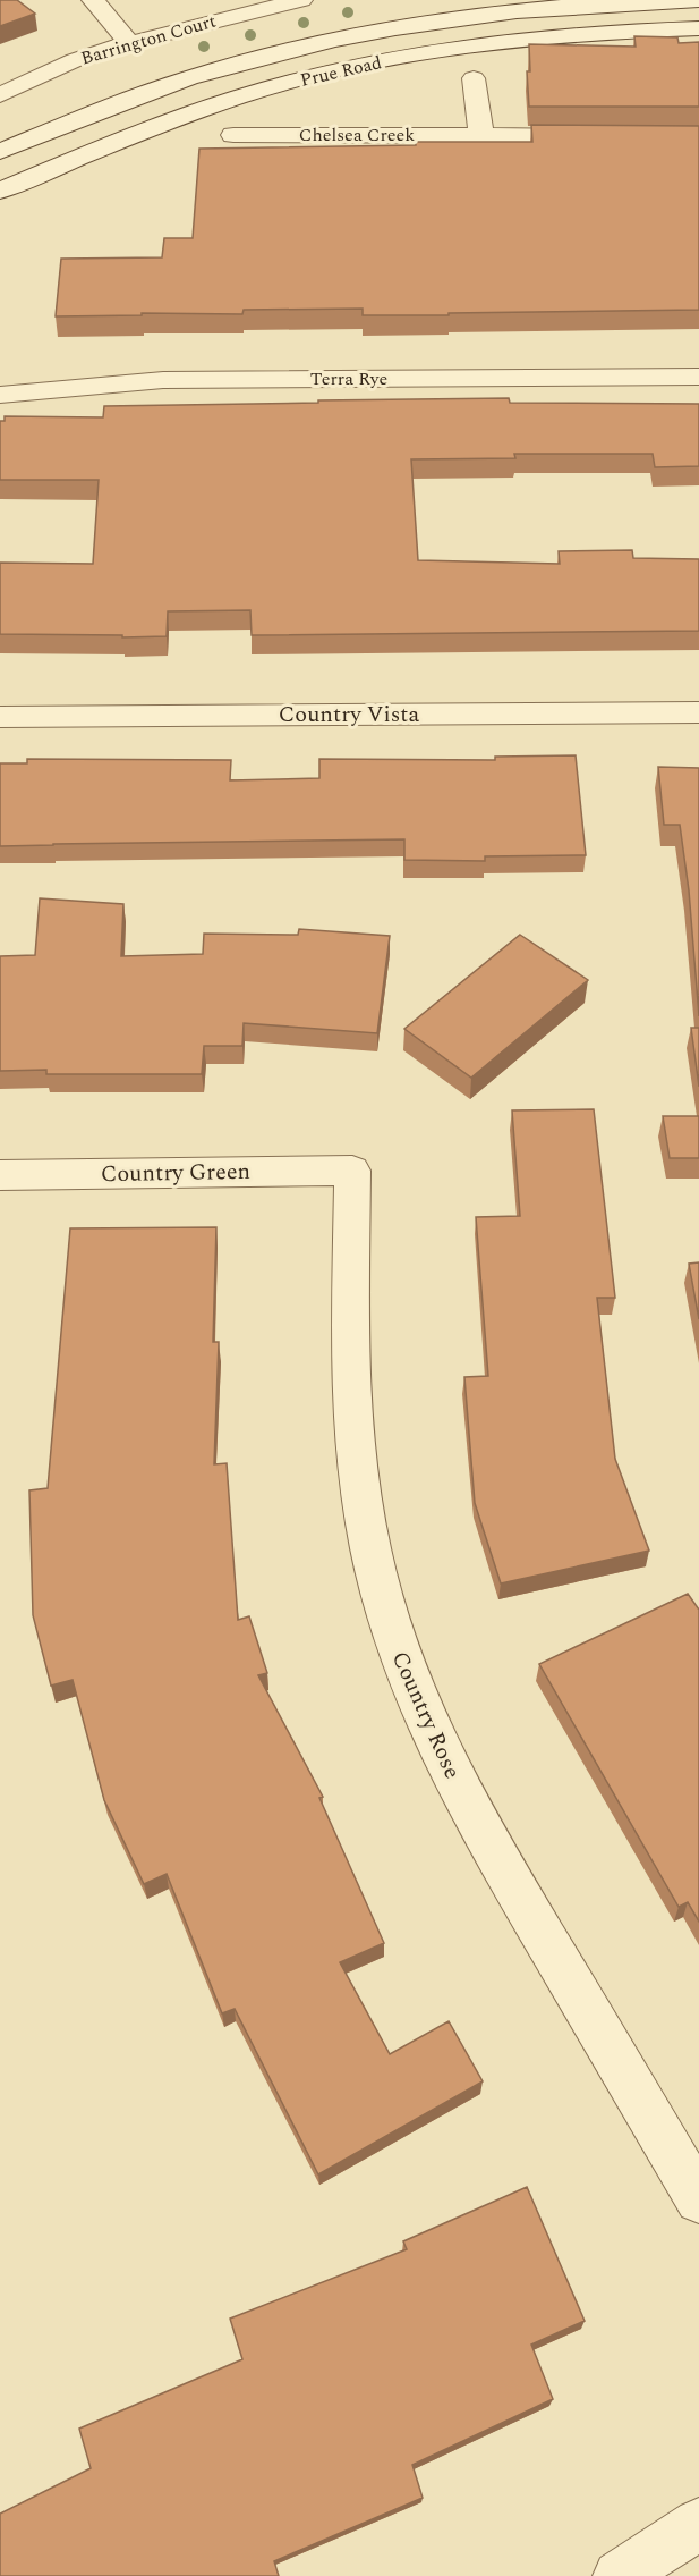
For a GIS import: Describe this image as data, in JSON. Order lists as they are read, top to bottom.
{
  "streets": {
    "street": [
      "Barrington Court",
      "Prue Road",
      "Chelsea Creek",
      "Terra Rye",
      "Country Vista",
      "Country Green",
      "Country Rose"
    ]
  },
  "crossings": [
    ["Country Green", "Country Rose"]
  ]
}
